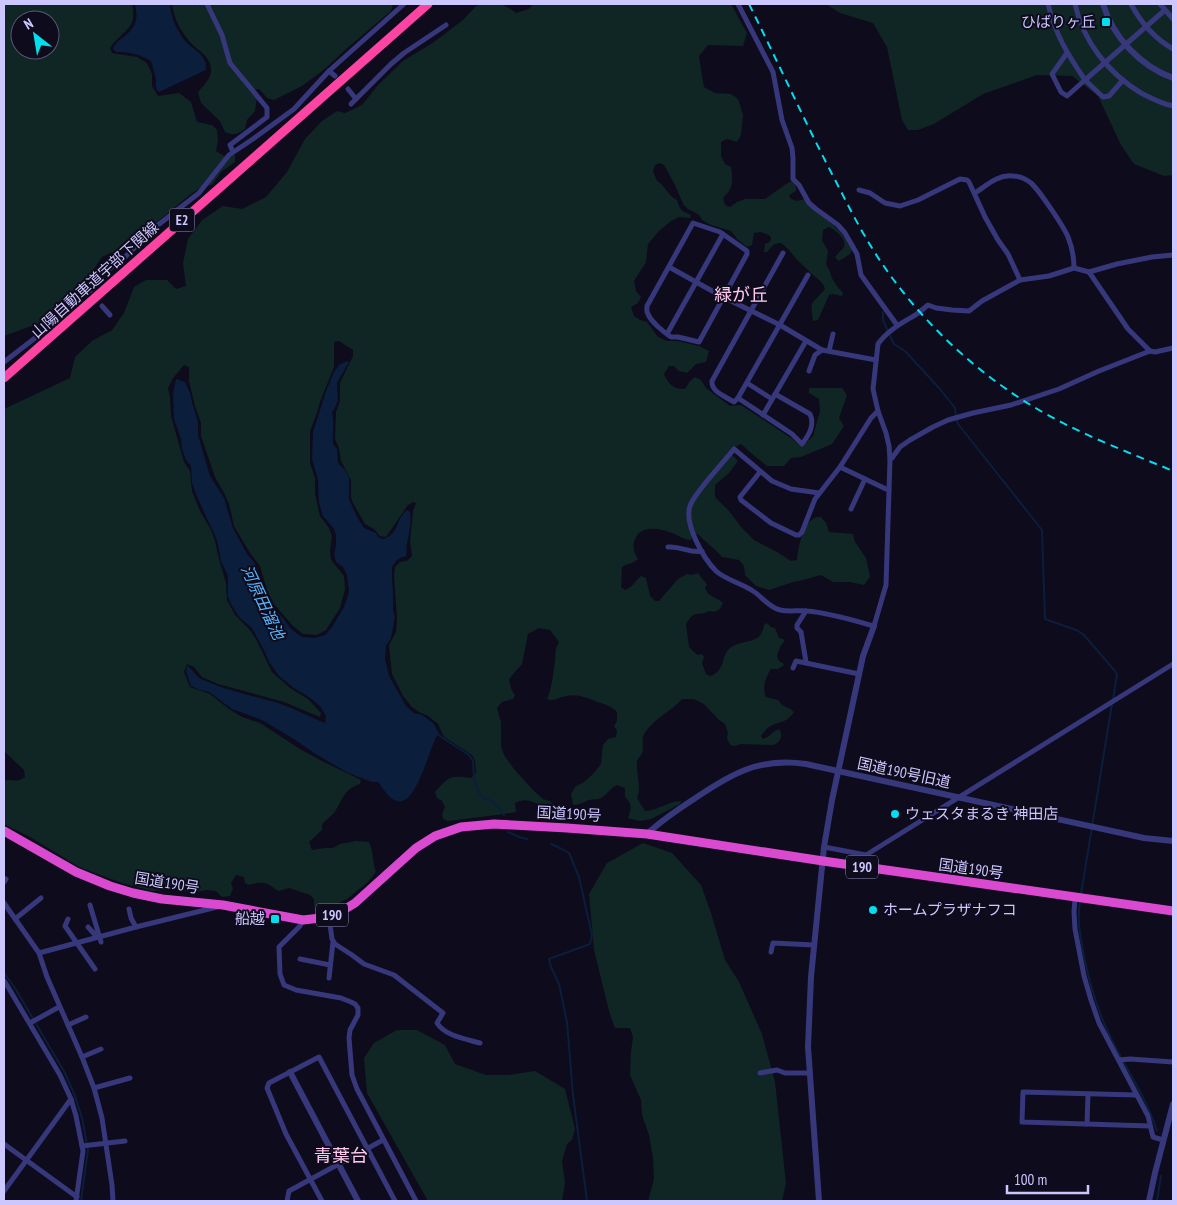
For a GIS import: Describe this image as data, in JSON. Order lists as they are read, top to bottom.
{
  "streets": {
    "highway": [
      "E2",
      "山陽自動車道宇部下関線",
      "国道190号",
      "190"
    ],
    "street": ["国道190号旧道"]
  },
  "crossings": [
    ["国道190号旧道", "国道190号"]
  ],
  "districts": ["緑が丘", "青葉台"],
  "water": ["河原田溜池"],
  "places": {
    "transit": ["ひばりヶ丘", "船越"],
    "other": ["ウェスタまるき 神田店", "ホームプラザナフコ"]
  },
  "scale_bar": "100 m",
  "north": "top left"
}
